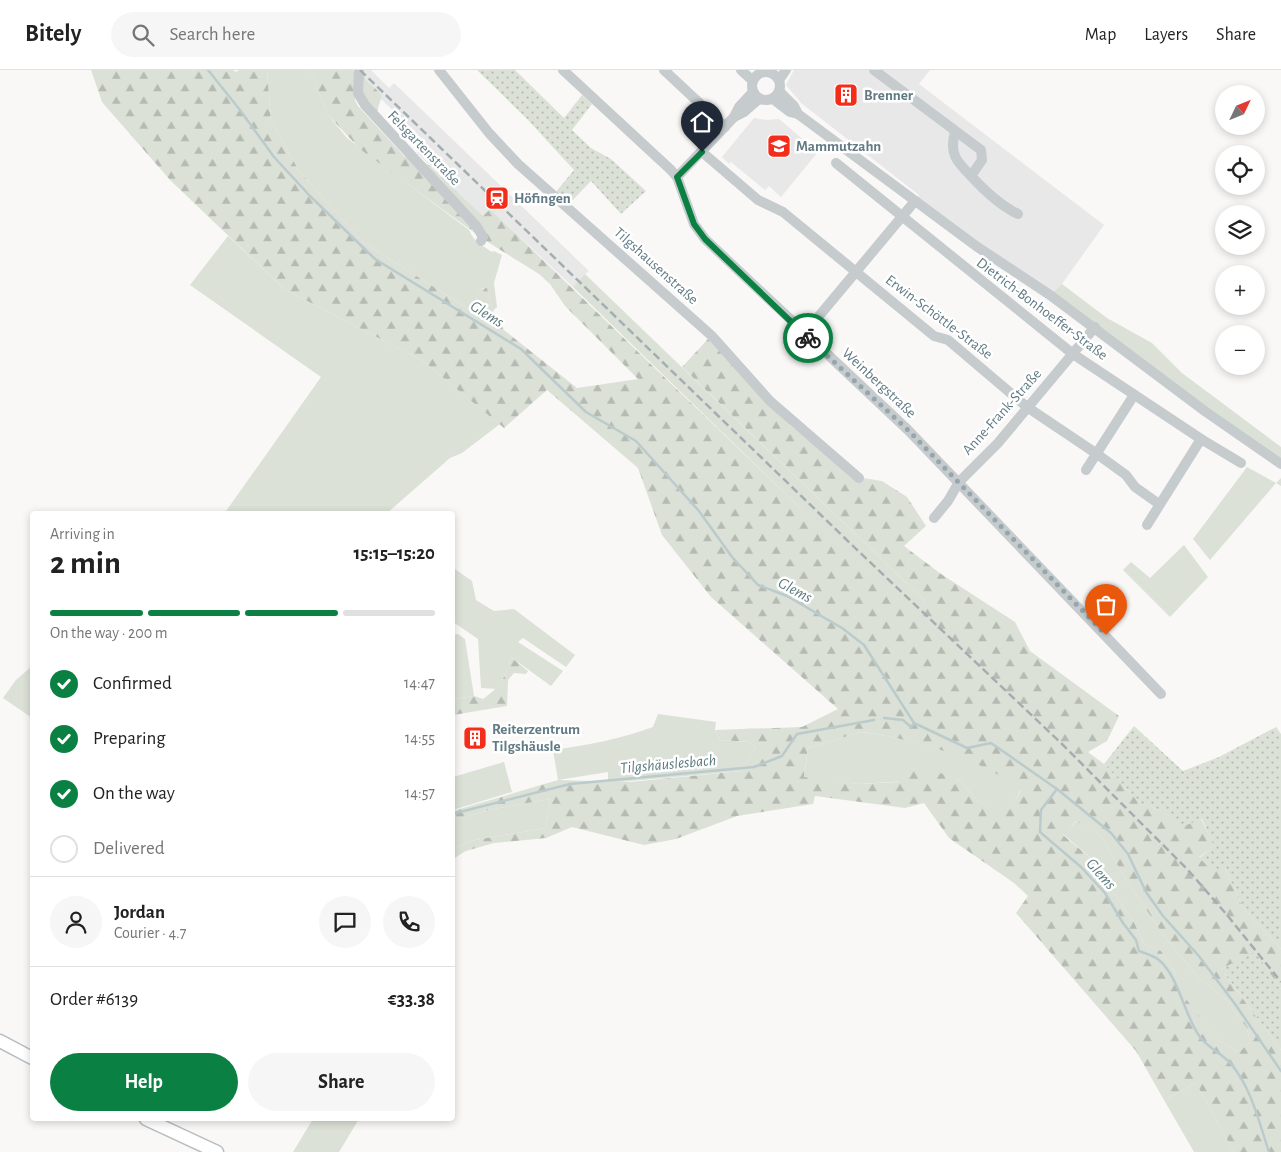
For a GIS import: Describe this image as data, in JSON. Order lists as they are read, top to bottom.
{
  "streets": {
    "street": [
      "Felsgartenstraße",
      "Tilgshausenstraße",
      "Dietrich-Bonhoeffer-Straße",
      "Erwin-Schöttle-Straße",
      "Weinbergstraße",
      "Anne-Frank-Straße"
    ]
  },
  "crossings": [
    ["Dietrich-Bonhoeffer-Straße", "Anne-Frank-Straße"],
    ["Erwin-Schöttle-Straße", "Anne-Frank-Straße"],
    ["Weinbergstraße", "Anne-Frank-Straße"]
  ],
  "water": ["Glems", "Tilgshäuslesbach"],
  "places": {
    "building": ["Brenner", "Reiterzentrum Tilgshäusle"],
    "school or university": ["Mammutzahn"],
    "station": ["Höfingen"]
  },
  "north": "top right",
  "page": {
    "header": "Bitely",
    "search": "Search here",
    "nav": ["Map", "Layers", "Share"],
    "map_buttons": ["+", "−"],
    "heading": ["2 min", "Arriving in", "15:15–15:20"],
    "panel": [
      "Jordan",
      "Courier · 4.7",
      "Order #6139",
      "€33.38"
    ],
    "bar": "On the way · 200 m",
    "list": [
      ["Confirmed", "14:47"],
      ["Preparing", "14:55"],
      ["On the way", "14:57"],
      "Delivered"
    ],
    "buttons": ["Help", "Share"]
  }
}
